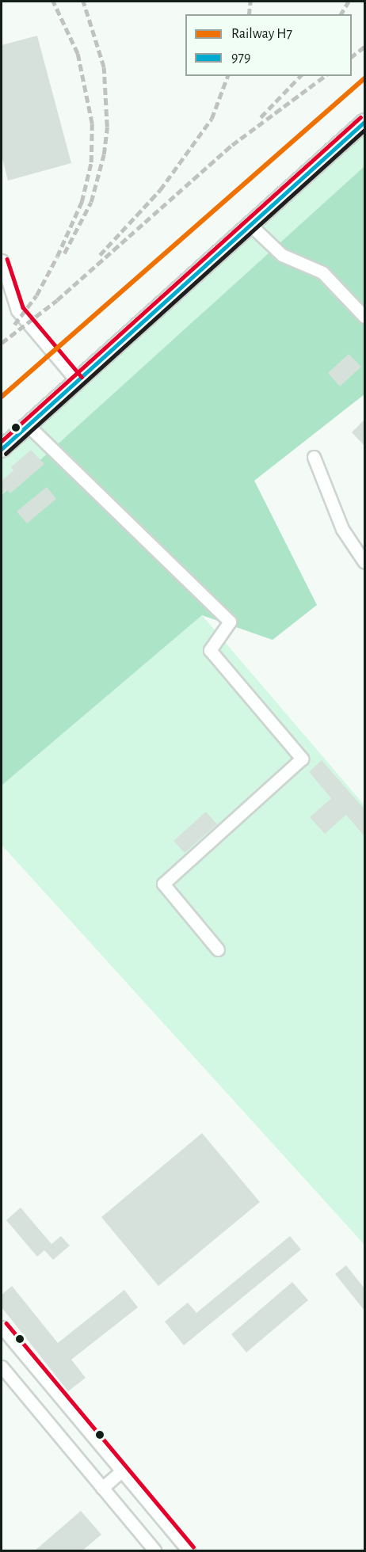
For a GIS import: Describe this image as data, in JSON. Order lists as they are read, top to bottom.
{
  "lines": ["rail line H7", "transit line 979"],
  "legend": ["Railway H7", "979"]
}
